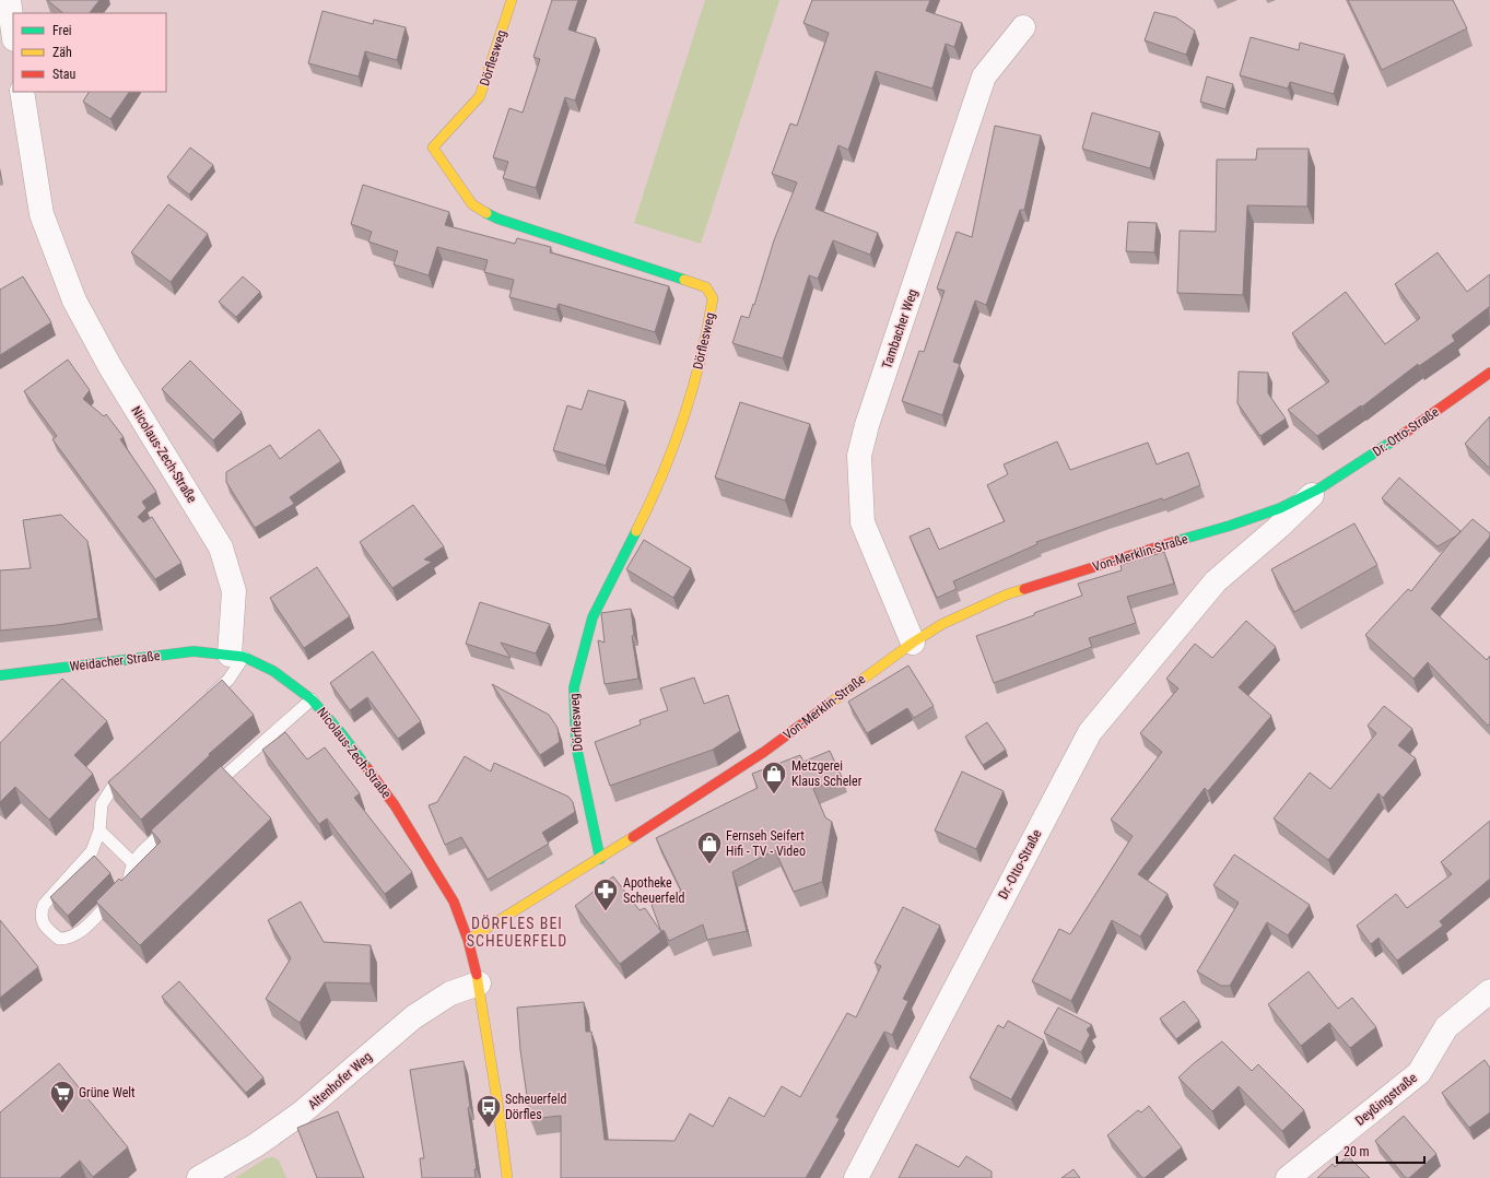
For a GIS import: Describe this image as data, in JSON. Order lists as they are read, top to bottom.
{
  "streets": {
    "street": [
      "Dörflesweg",
      "Tambacher Weg",
      "Dr.-Otto-Straße",
      "Nicolaus-Zech-Straße",
      "Von-Merklin-Straße",
      "Weidacher Straße",
      "Altenhofer Weg",
      "Deyßingstraße"
    ]
  },
  "crossings": [
    ["Dörflesweg", "Von-Merklin-Straße"],
    ["Tambacher Weg", "Von-Merklin-Straße"],
    ["Dr.-Otto-Straße", "Von-Merklin-Straße"],
    ["Nicolaus-Zech-Straße", "Von-Merklin-Straße"],
    ["Nicolaus-Zech-Straße", "Weidacher Straße"],
    ["Nicolaus-Zech-Straße", "Altenhofer Weg"]
  ],
  "districts": ["DÖRFLES BEI SCHEUERFELD"],
  "places": {
    "shop": ["Metzgerei Klaus Scheler", "Fernseh Seifert Hifi - TV - Video"],
    "pharmacy": ["Apotheke Scheuerfeld"],
    "supermarket": ["Grüne Welt"],
    "bus stop": ["Scheuerfeld Dörfles"]
  },
  "legend": ["Frei", "Zäh", "Stau"],
  "scale_bar": "20 m"
}
